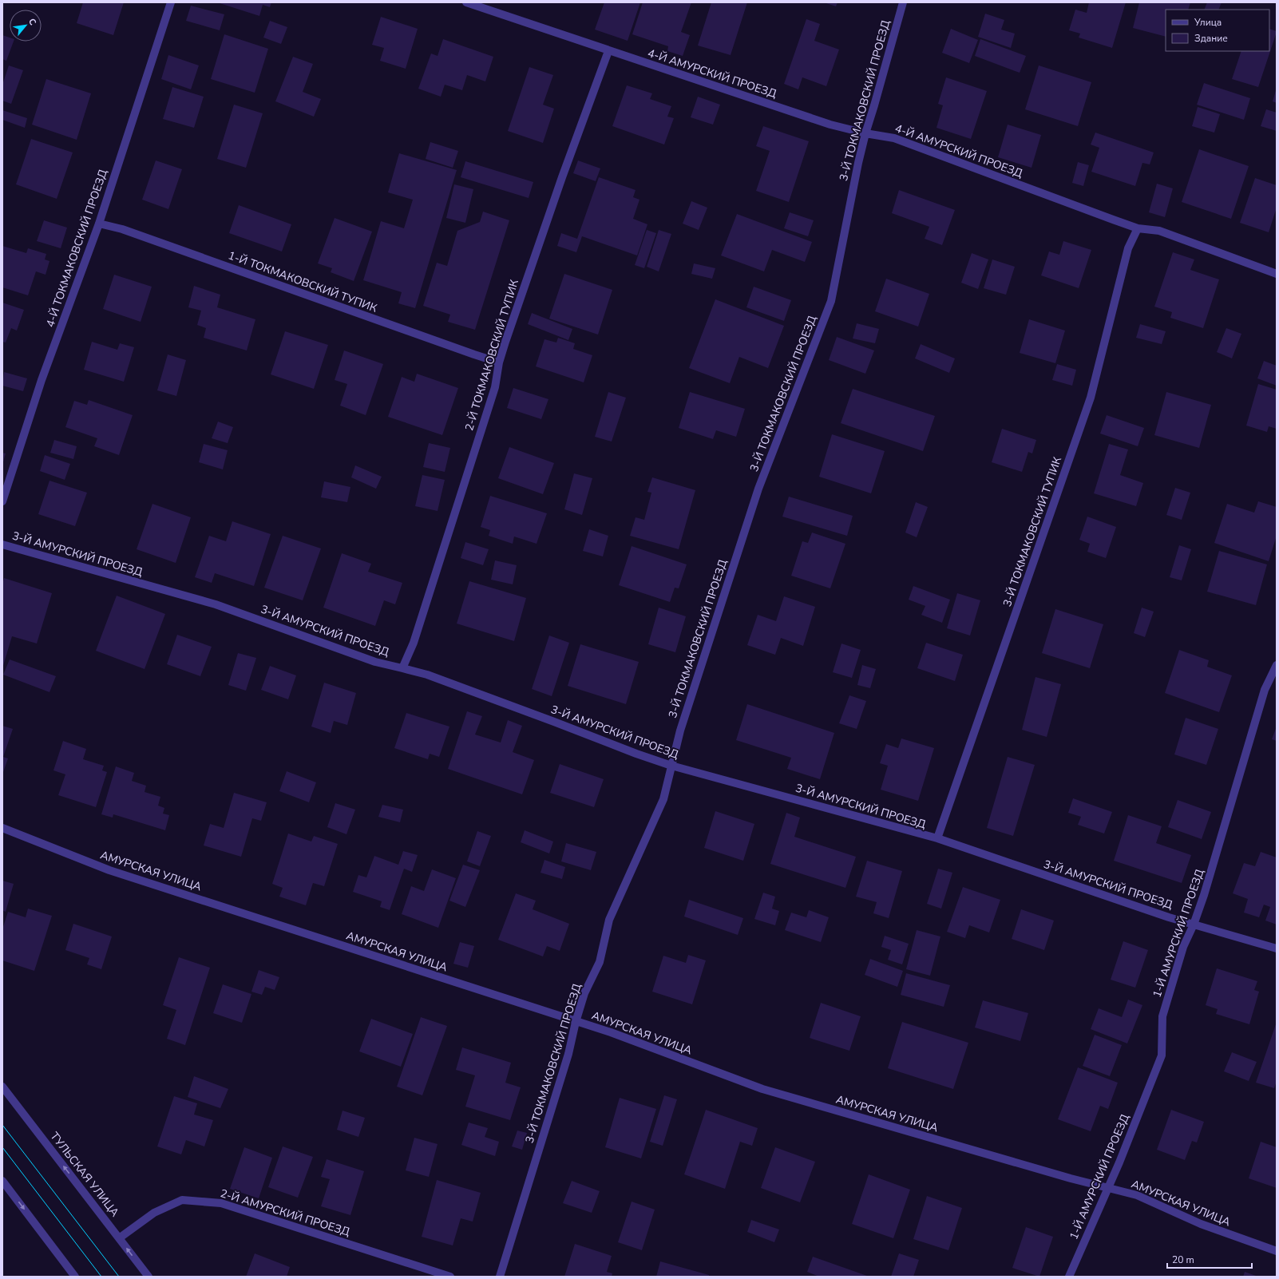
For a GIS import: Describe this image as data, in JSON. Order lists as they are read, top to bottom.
{
  "streets": {
    "street": [
      "4-Й АМУРСКИЙ ПРОЕЗД",
      "3-Й ТОКМАКОВСКИЙ ПРОЕЗД",
      "4-Й ТОКМАКОВСКИЙ ПРОЕЗД",
      "1-Й ТОКМАКОВСКИЙ ТУПИК",
      "2-Й ТОКМАКОВСКИЙ ТУПИК",
      "3-Й ТОКМАКОВСКИЙ ТУПИК",
      "3-Й АМУРСКИЙ ПРОЕЗД",
      "АМУРСКАЯ УЛИЦА",
      "1-Й АМУРСКИЙ ПРОЕЗД",
      "ТУЛЬСКАЯ УЛИЦА",
      "2-Й АМУРСКИЙ ПРОЕЗД"
    ]
  },
  "crossings": [
    ["4-Й АМУРСКИЙ ПРОЕЗД", "3-Й ТОКМАКОВСКИЙ ПРОЕЗД"],
    ["4-Й АМУРСКИЙ ПРОЕЗД", "2-Й ТОКМАКОВСКИЙ ТУПИК"],
    ["4-Й АМУРСКИЙ ПРОЕЗД", "3-Й ТОКМАКОВСКИЙ ТУПИК"],
    ["3-Й ТОКМАКОВСКИЙ ПРОЕЗД", "3-Й АМУРСКИЙ ПРОЕЗД"],
    ["3-Й ТОКМАКОВСКИЙ ПРОЕЗД", "АМУРСКАЯ УЛИЦА"],
    ["4-Й ТОКМАКОВСКИЙ ПРОЕЗД", "1-Й ТОКМАКОВСКИЙ ТУПИК"],
    ["1-Й ТОКМАКОВСКИЙ ТУПИК", "2-Й ТОКМАКОВСКИЙ ТУПИК"],
    ["2-Й ТОКМАКОВСКИЙ ТУПИК", "3-Й АМУРСКИЙ ПРОЕЗД"],
    ["3-Й ТОКМАКОВСКИЙ ТУПИК", "3-Й АМУРСКИЙ ПРОЕЗД"],
    ["3-Й АМУРСКИЙ ПРОЕЗД", "1-Й АМУРСКИЙ ПРОЕЗД"],
    ["АМУРСКАЯ УЛИЦА", "1-Й АМУРСКИЙ ПРОЕЗД"],
    ["ТУЛЬСКАЯ УЛИЦА", "2-Й АМУРСКИЙ ПРОЕЗД"]
  ],
  "legend": ["Улица", "Здание"],
  "scale_bar": "20 m",
  "north": "top right"
}
